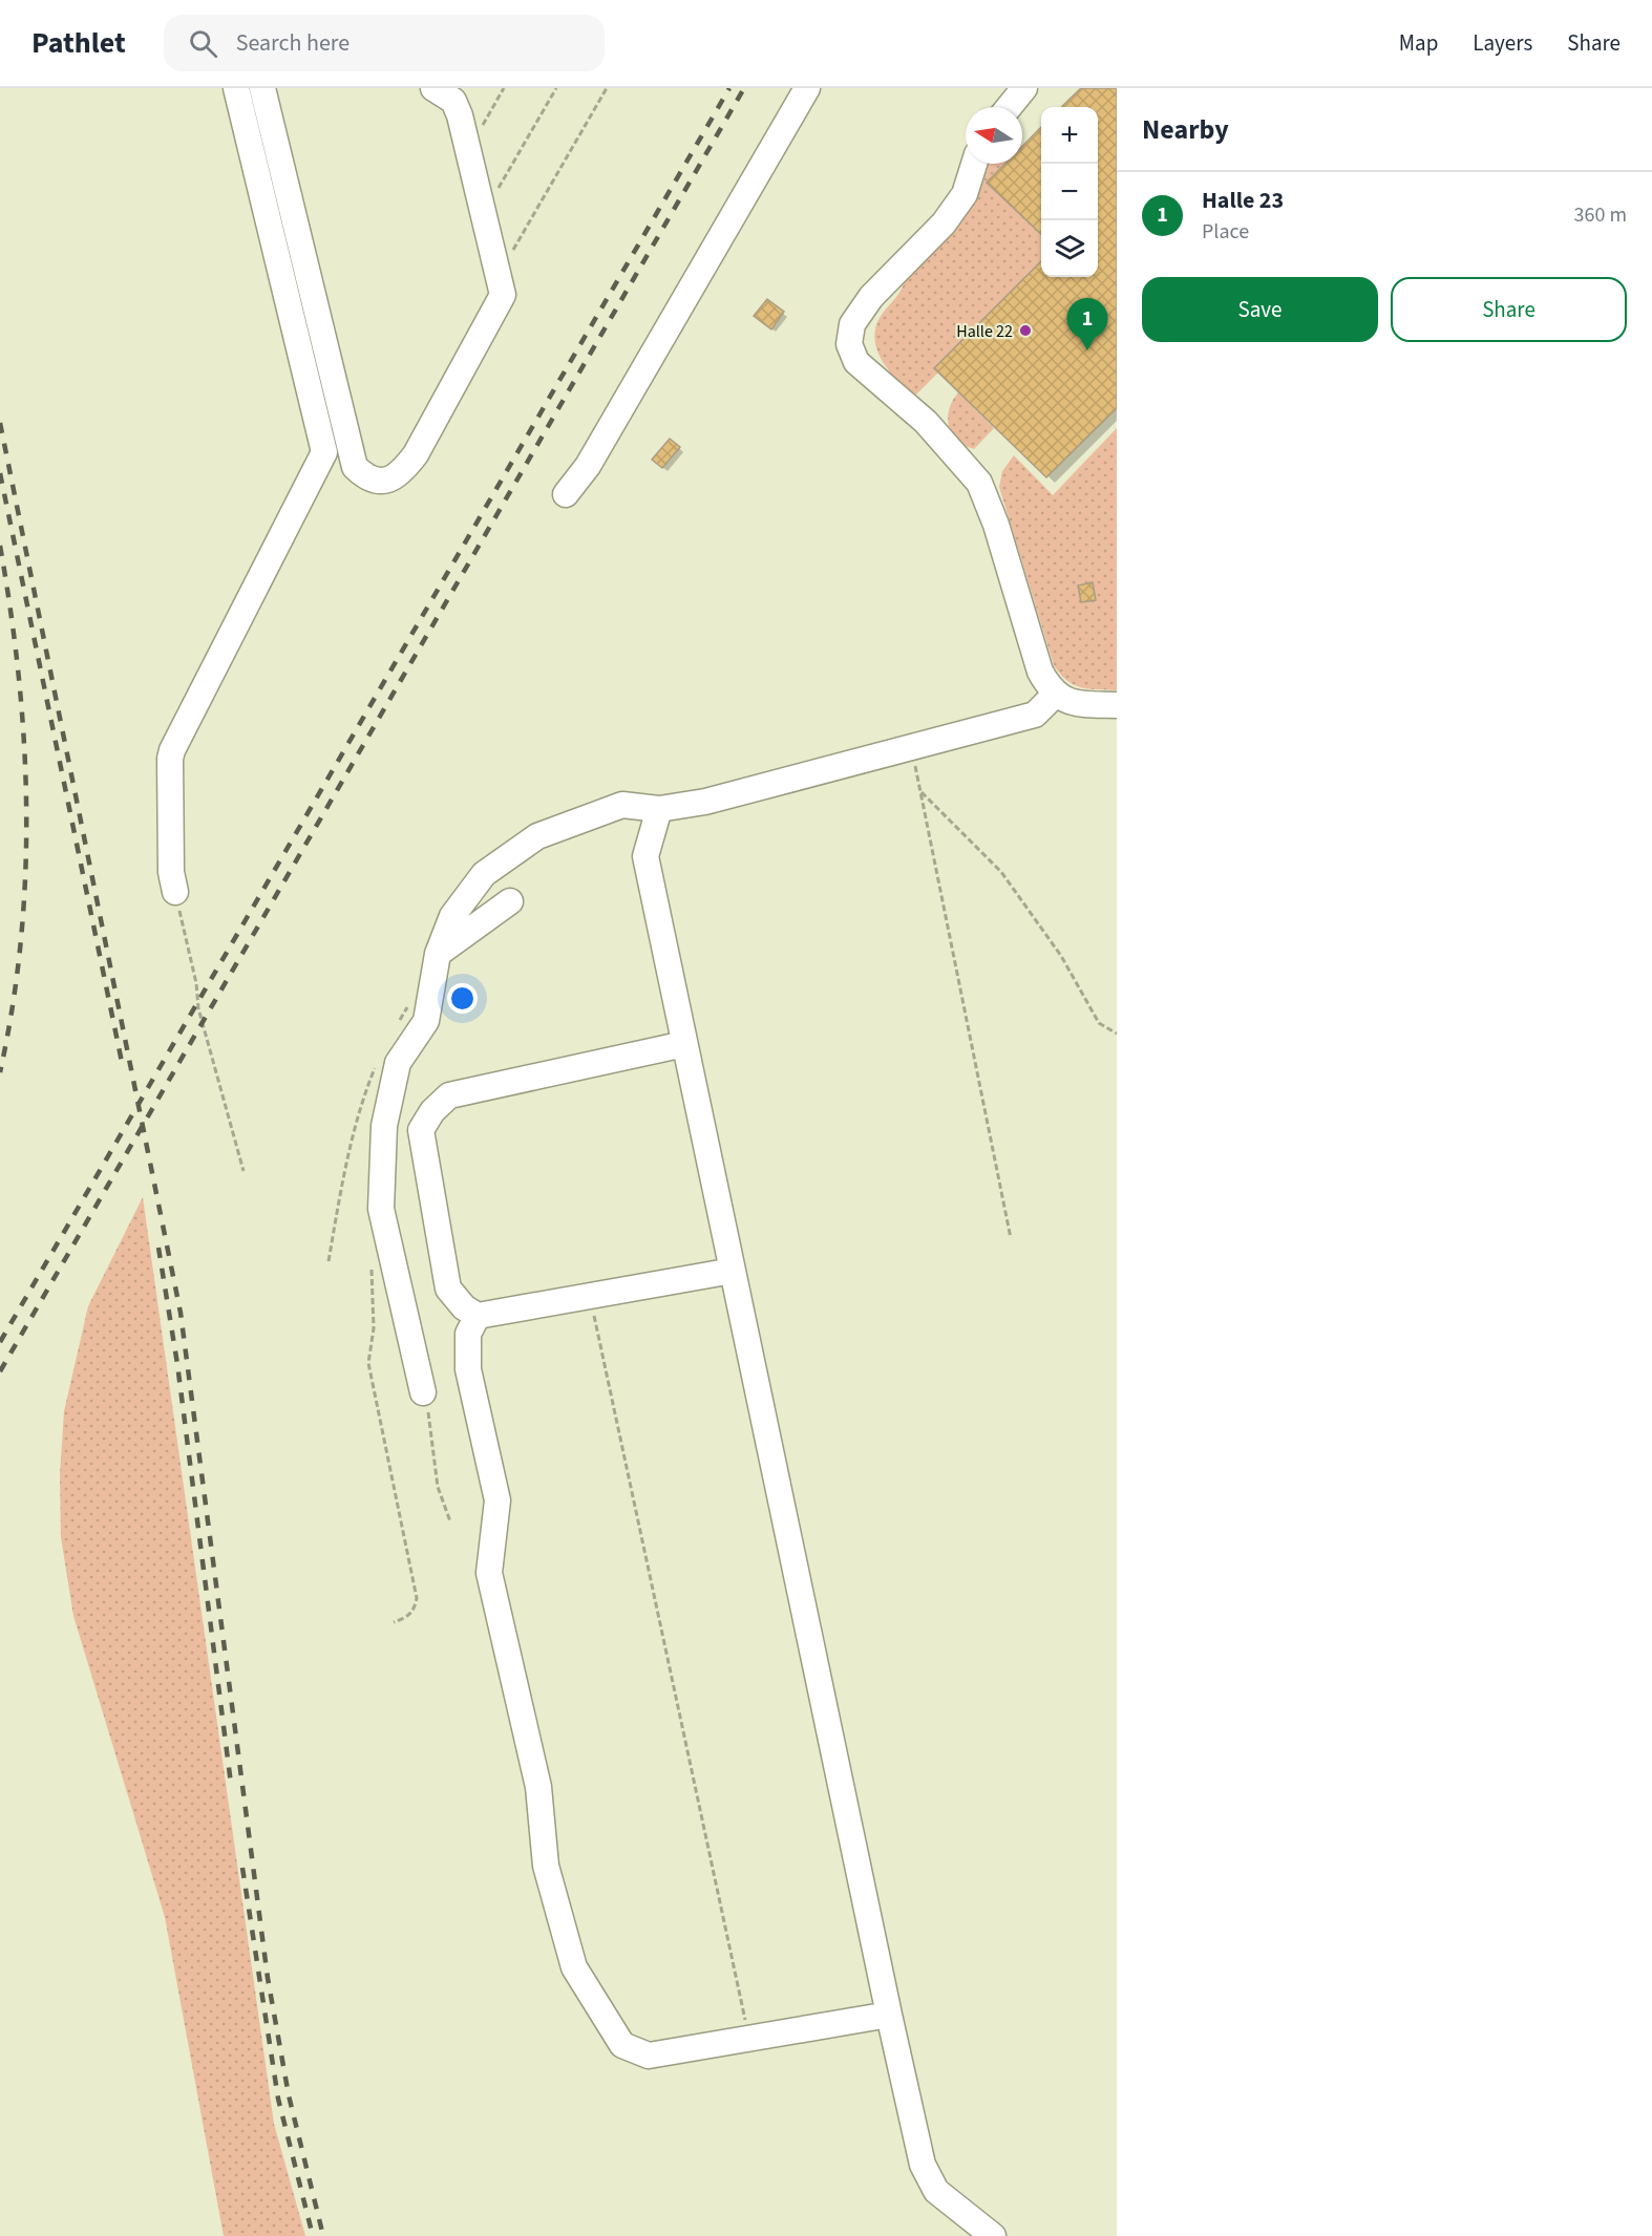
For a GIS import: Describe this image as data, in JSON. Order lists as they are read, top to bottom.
{
  "places": ["Halle 22"],
  "north": "left",
  "page": {
    "header": "Pathlet",
    "search": "Search here",
    "nav": ["Map", "Layers", "Share"],
    "heading": "Nearby",
    "map_buttons": ["+", "−"],
    "list": [
      {
        "mark": "1",
        "name": "Halle 23",
        "note": "Place",
        "value": "360 m"
      }
    ],
    "buttons": ["Save", "Share"],
    "pins": "1"
  }
}
